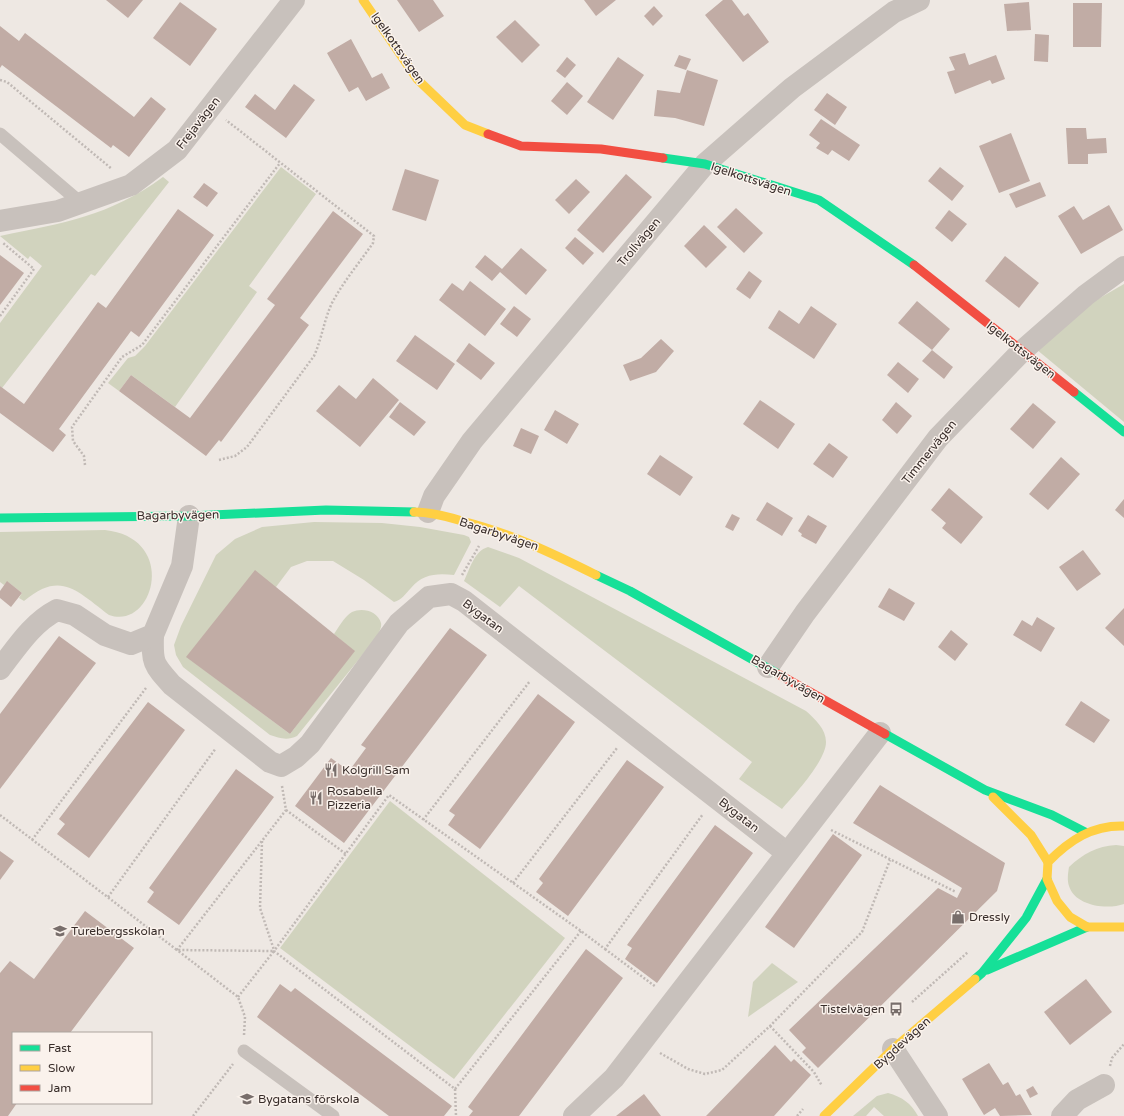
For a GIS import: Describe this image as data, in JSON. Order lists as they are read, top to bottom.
{
  "streets": {
    "street": [
      "Igelkottsvägen",
      "Frejavägen",
      "Trollvägen",
      "Timmervägen",
      "Bagarbyvägen",
      "Bygatan",
      "Bygdevägen"
    ]
  },
  "crossings": [
    ["Igelkottsvägen", "Trollvägen"],
    ["Igelkottsvägen", "Timmervägen"],
    ["Trollvägen", "Bagarbyvägen"],
    ["Timmervägen", "Bagarbyvägen"]
  ],
  "places": {
    "restaurant": ["Kolgrill Sam", "Rosabella Pizzeria"],
    "shop": ["Dressly"],
    "school or university": ["Turebergsskolan", "Bygatans förskola"],
    "bus stop": ["Tistelvägen"]
  },
  "legend": ["Fast", "Slow", "Jam"]
}
